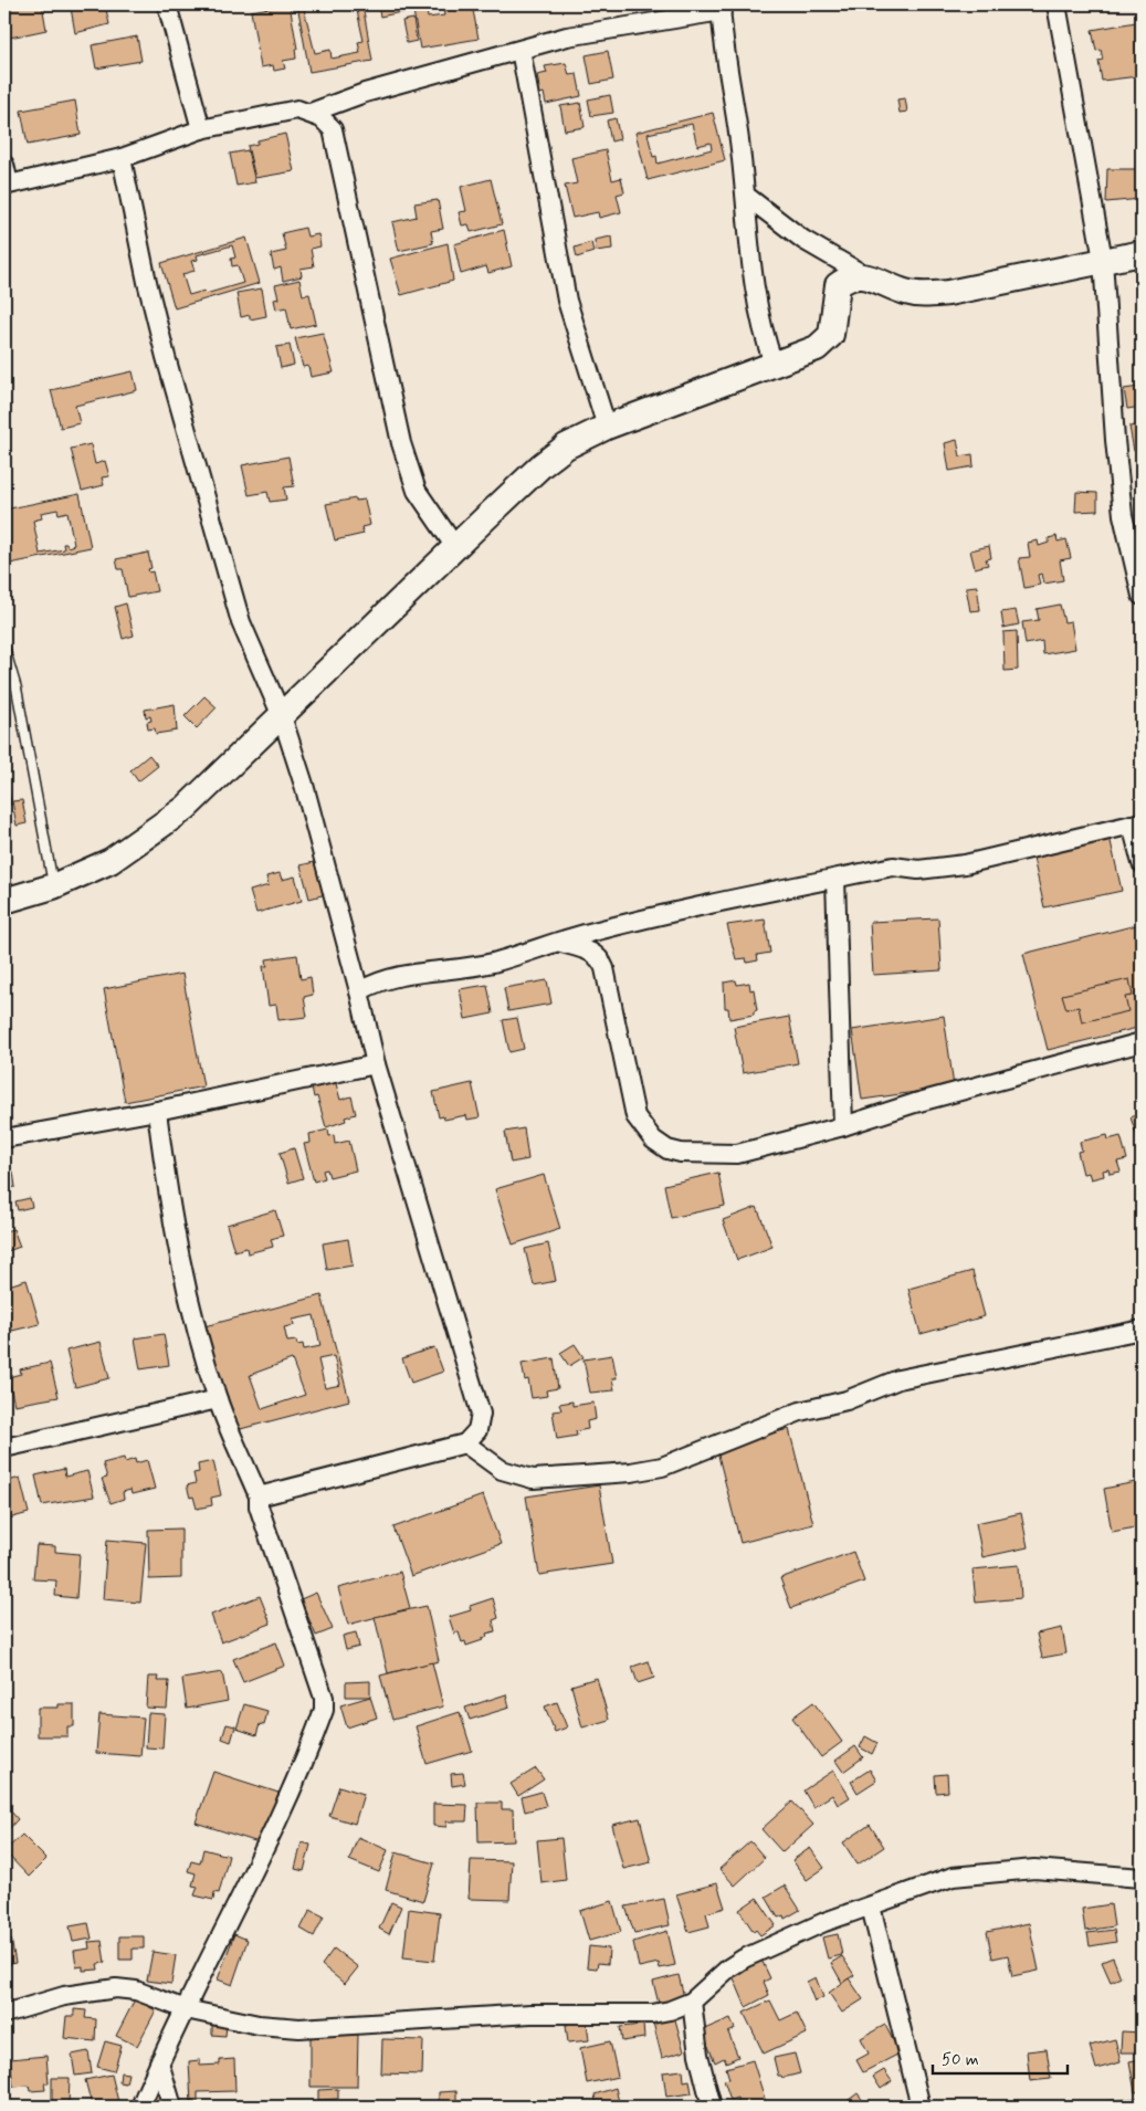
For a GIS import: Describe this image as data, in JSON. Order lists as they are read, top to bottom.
{
  "scale_bar": "50 m"
}
